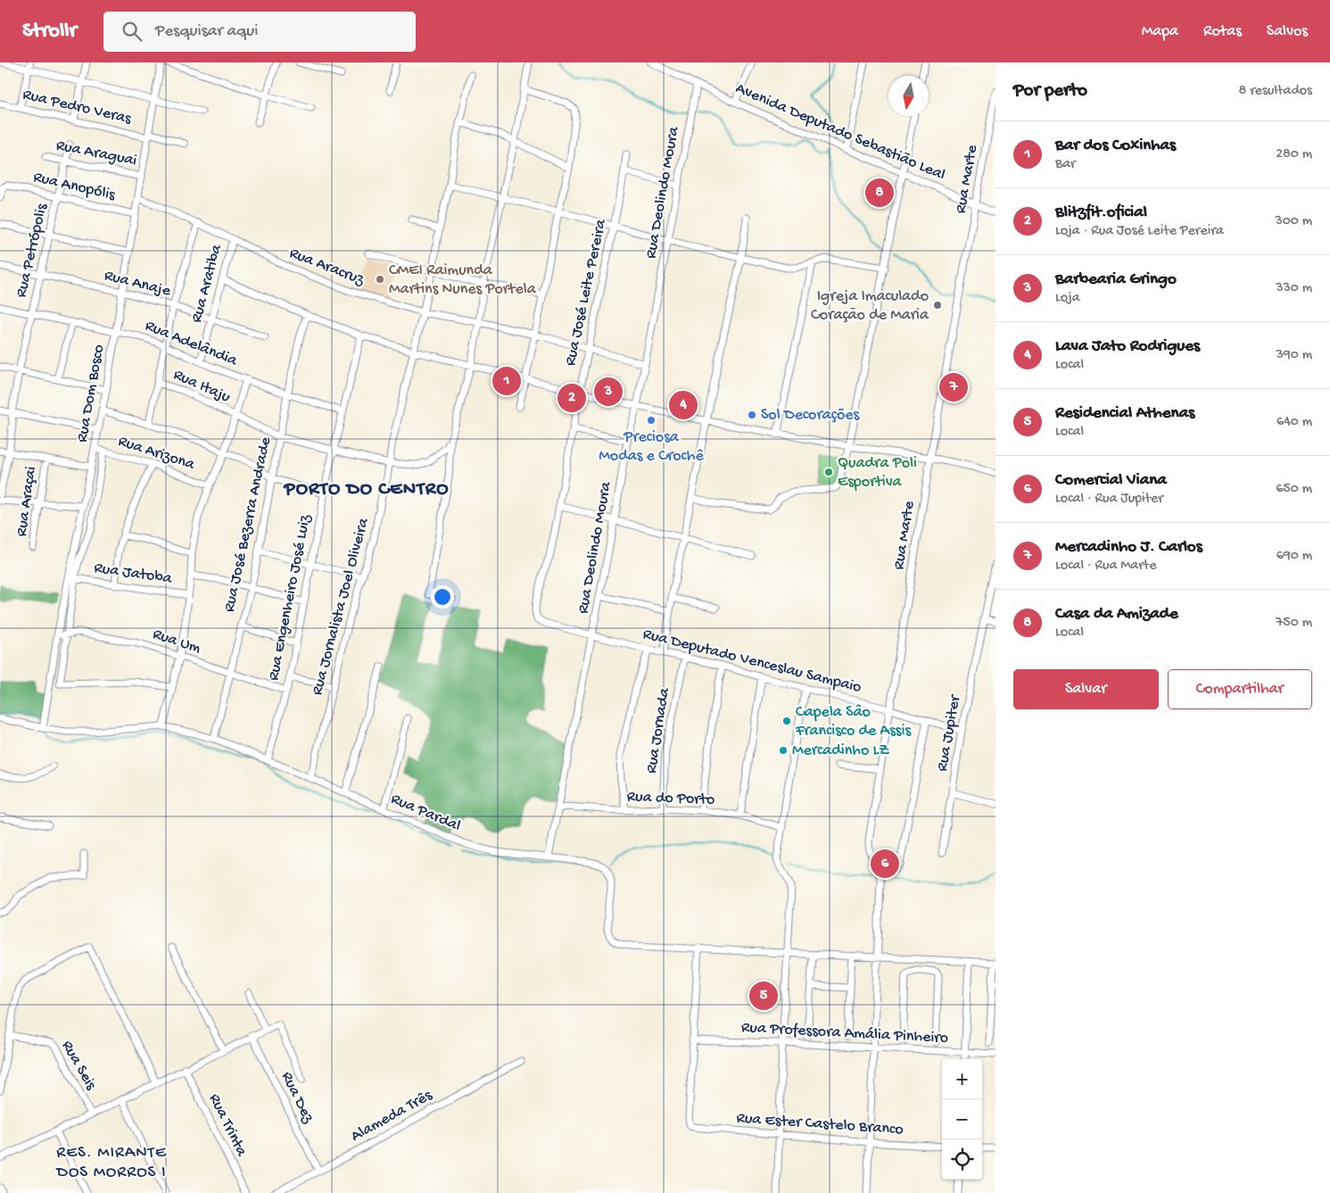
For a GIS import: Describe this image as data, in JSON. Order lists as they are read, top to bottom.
{
  "streets": {
    "street": [
      "Rua Pedro Veras",
      "Avenida Deputado Sebastião Leal",
      "Rua Araguai",
      "Rua Marte",
      "Rua Anopólis",
      "Rua Deolindo Moura",
      "Rua Petrópolis",
      "Rua Aracruz",
      "Rua Anaje",
      "Rua Aratiba",
      "Rua José Leite Pereira",
      "Rua Adelândia",
      "Rua Itaju",
      "Rua Dom Bosco",
      "Rua Arizona",
      "Rua Araçai",
      "Rua José Bezerra Andrade",
      "Rua Jatoba",
      "Rua Engenheiro José Luiz",
      "Rua Jornalista Joel Oliveira",
      "Rua Um",
      "Rua Deputado Venceslau Sampaio",
      "Rua Jornada",
      "Rua Jupiter",
      "Rua do Porto",
      "Rua Pardal",
      "Rua Professora Amália Pinheiro",
      "Rua Seis",
      "Rua Dez",
      "Alameda Três",
      "Rua Ester Castelo Branco",
      "Rua Trinta"
    ]
  },
  "crossings": [
    ["Rua Pedro Veras", "Rua Dom Bosco"],
    ["Avenida Deputado Sebastião Leal", "Rua Marte"],
    ["Avenida Deputado Sebastião Leal", "Rua Deolindo Moura"],
    ["Rua Araguai", "Rua Petrópolis"],
    ["Rua Araguai", "Rua Dom Bosco"],
    ["Rua Marte", "Rua Deputado Venceslau Sampaio"],
    ["Rua Marte", "Rua Jupiter"],
    ["Rua Marte", "Rua Pardal"],
    ["Rua Marte", "Rua Professora Amália Pinheiro"],
    ["Rua Marte", "Rua Ester Castelo Branco"],
    ["Rua Anopólis", "Rua Petrópolis"],
    ["Rua Anopólis", "Rua Dom Bosco"],
    ["Rua Deolindo Moura", "Rua Aracruz"],
    ["Rua Deolindo Moura", "Rua Deputado Venceslau Sampaio"],
    ["Rua Deolindo Moura", "Rua do Porto"],
    ["Rua Deolindo Moura", "Rua Pardal"],
    ["Rua Petrópolis", "Rua Anaje"],
    ["Rua Petrópolis", "Rua Adelândia"],
    ["Rua Aracruz", "Rua Aratiba"],
    ["Rua Aracruz", "Rua José Leite Pereira"],
    ["Rua Aracruz", "Rua Dom Bosco"],
    ["Rua Aracruz", "Rua Jornalista Joel Oliveira"],
    ["Rua Anaje", "Rua Aratiba"],
    ["Rua Anaje", "Rua Dom Bosco"],
    ["Rua Aratiba", "Rua Adelândia"],
    ["Rua José Leite Pereira", "Rua Deputado Venceslau Sampaio"],
    ["Rua Adelândia", "Rua Dom Bosco"],
    ["Rua Adelândia", "Rua José Bezerra Andrade"],
    ["Rua Adelândia", "Rua Engenheiro José Luiz"],
    ["Rua Dom Bosco", "Rua Arizona"],
    ["Rua Dom Bosco", "Rua Um"],
    ["Rua Dom Bosco", "Rua Pardal"],
    ["Rua José Bezerra Andrade", "Rua Um"],
    ["Rua José Bezerra Andrade", "Rua Pardal"],
    ["Rua Engenheiro José Luiz", "Rua Um"],
    ["Rua Engenheiro José Luiz", "Rua Pardal"],
    ["Rua Jornalista Joel Oliveira", "Rua Pardal"],
    ["Rua Deputado Venceslau Sampaio", "Rua Jornada"],
    ["Rua Deputado Venceslau Sampaio", "Rua Jupiter"],
    ["Rua Jornada", "Rua do Porto"],
    ["Rua Professora Amália Pinheiro", "Rua Ester Castelo Branco"],
    ["Rua Dez", "Alameda Três"]
  ],
  "districts": ["PORTO DO CENTRO", "RES. MIRANTE DOS MORROS I"],
  "places": [
    "CMEI Raimunda Martins Nunes Portela",
    "Igreja Imaculado Coração de Maria",
    "Sol Decorações",
    "Preciosa Modas e Crochê",
    "Quadra Poli Esportiva",
    "Capela Sâo Francisco de Assis",
    "Mercadinho LZ"
  ],
  "north": "bottom",
  "page": {
    "header": "Strollr",
    "search": "Pesquisar aqui",
    "nav": ["Mapa", "Rotas", "Salvos"],
    "heading": ["Por perto", "8 resultados"],
    "list": [
      {
        "mark": "1",
        "name": "Bar dos Coxinhas",
        "note": "Bar",
        "value": "280 m"
      },
      {
        "mark": "2",
        "name": "Blitzfit.oficial",
        "note": "Loja · Rua José Leite Pereira",
        "value": "300 m"
      },
      {
        "mark": "3",
        "name": "Barbearia Gringo",
        "note": "Loja",
        "value": "330 m"
      },
      {
        "mark": "4",
        "name": "Lava Jato Rodrigues",
        "note": "Local",
        "value": "390 m"
      },
      {
        "mark": "5",
        "name": "Residencial Athenas",
        "note": "Local",
        "value": "640 m"
      },
      {
        "mark": "6",
        "name": "Comercial Viana",
        "note": "Local · Rua Jupiter",
        "value": "650 m"
      },
      {
        "mark": "7",
        "name": "Mercadinho J. Carlos",
        "note": "Local · Rua Marte",
        "value": "690 m"
      },
      {
        "mark": "8",
        "name": "Casa da Amizade",
        "note": "Local",
        "value": "750 m"
      }
    ],
    "pins": [
      "8",
      "1",
      "7",
      "3",
      "2",
      "4",
      "6",
      "5"
    ],
    "buttons": ["Salvar", "Compartilhar"],
    "map_buttons": ["+", "−"]
  }
}
